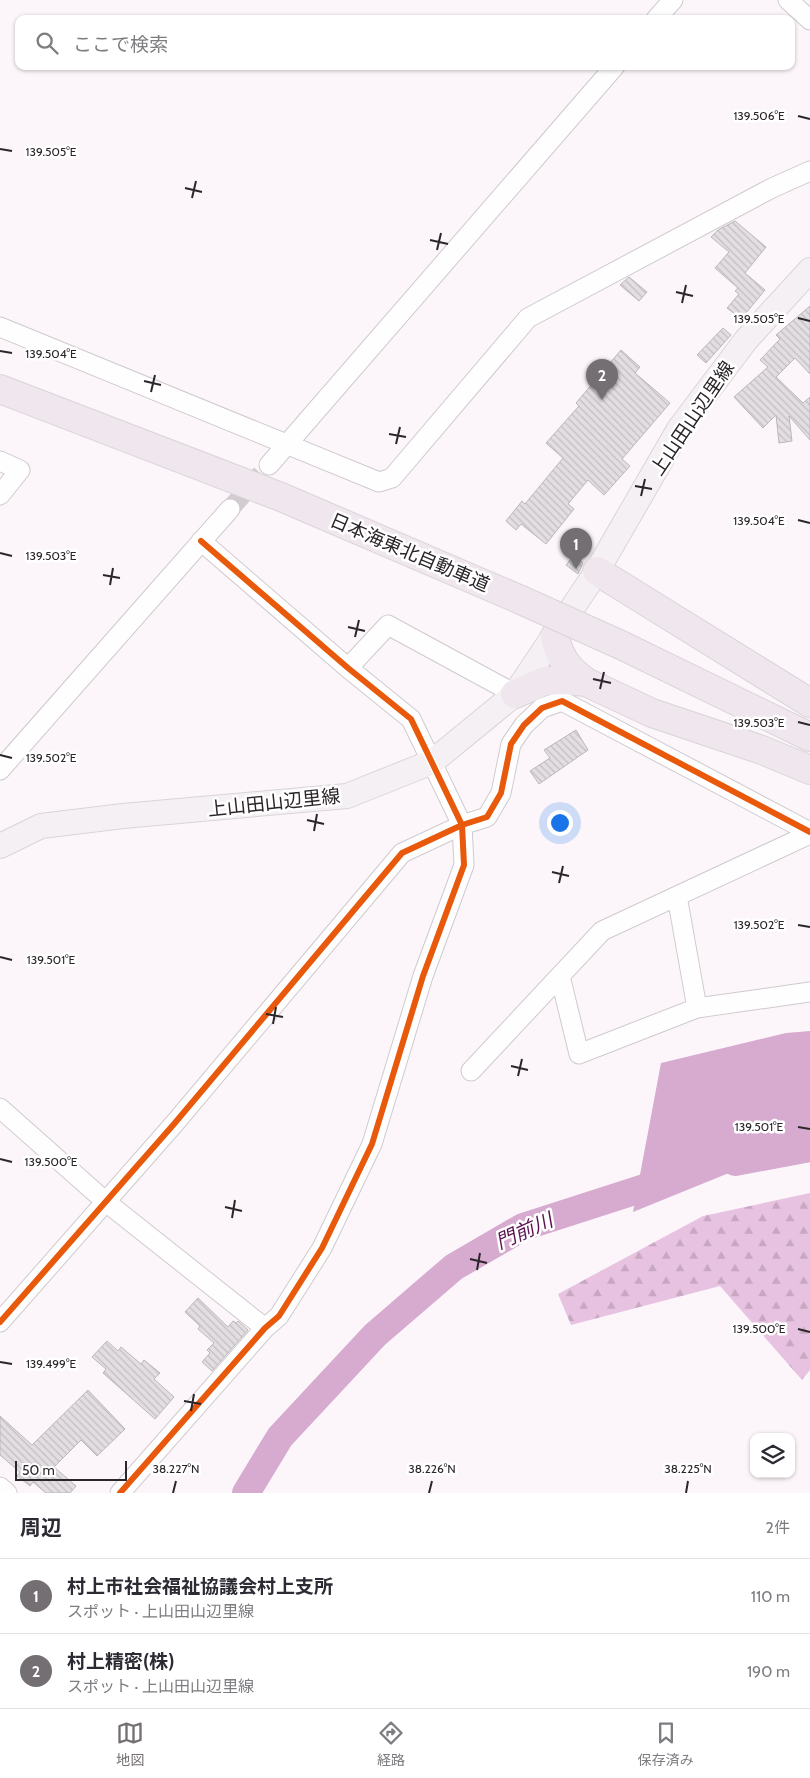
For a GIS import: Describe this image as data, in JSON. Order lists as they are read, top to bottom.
{
  "streets": {
    "highway": ["日本海東北自動車道"],
    "main road": ["上山田山辺里線"]
  },
  "water": ["門前川"],
  "scale_bar": "50 m",
  "page": {
    "search": "ここで検索",
    "pins": ["2", "1"],
    "scale": "50 m",
    "heading": ["周辺", "2件"],
    "list": [
      {
        "mark": "1",
        "name": "村上市社会福祉協議会村上支所",
        "note": "スポット · 上山田山辺里線",
        "value": "110 m"
      },
      {
        "mark": "2",
        "name": "村上精密(株)",
        "note": "スポット · 上山田山辺里線",
        "value": "190 m"
      }
    ],
    "nav": ["地図", "経路", "保存済み"]
  },
  "coordinates": [
    "139.506°E",
    "139.505°E",
    "139.504°E",
    "139.503°E",
    "139.502°E",
    "139.501°E",
    "139.500°E",
    "139.499°E",
    "38.227°N",
    "38.226°N",
    "38.225°N"
  ]
}
